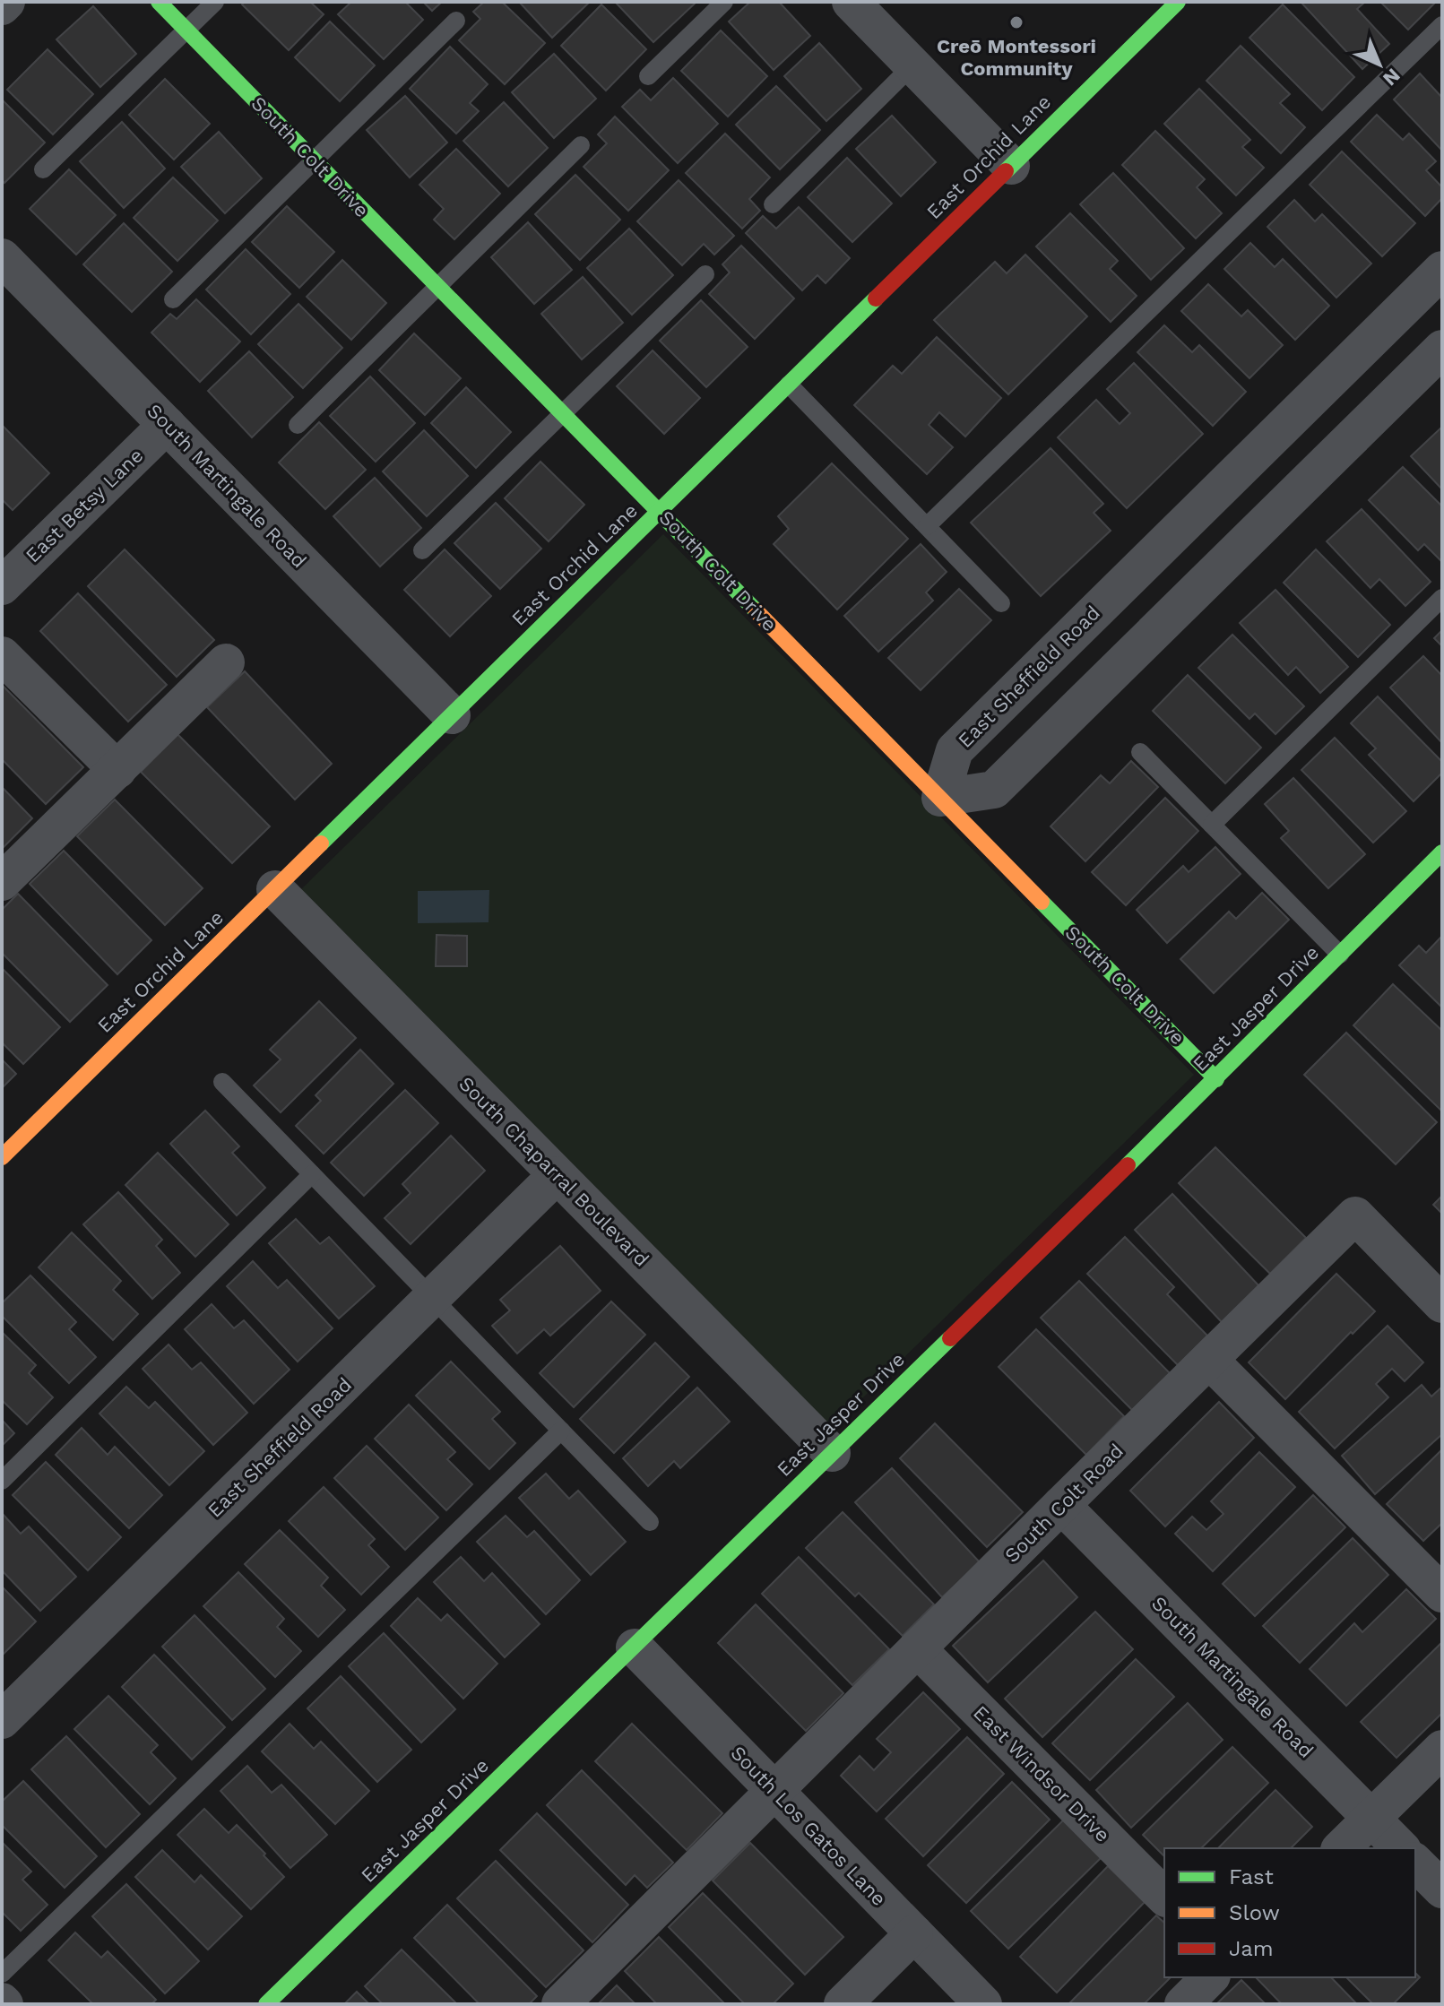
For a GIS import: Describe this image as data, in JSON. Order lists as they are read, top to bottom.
{
  "streets": {
    "street": [
      "South Colt Drive",
      "East Orchid Lane",
      "South Martingale Road",
      "East Betsy Lane",
      "East Sheffield Road",
      "East Jasper Drive",
      "South Chaparral Boulevard",
      "South Colt Road",
      "East Windsor Drive",
      "South Los Gatos Lane"
    ]
  },
  "crossings": [
    ["South Colt Drive", "East Orchid Lane"],
    ["South Colt Drive", "East Sheffield Road"],
    ["South Colt Drive", "East Jasper Drive"],
    ["East Orchid Lane", "South Martingale Road"],
    ["East Orchid Lane", "South Chaparral Boulevard"],
    ["South Martingale Road", "East Betsy Lane"],
    ["South Martingale Road", "South Colt Road"],
    ["East Sheffield Road", "South Chaparral Boulevard"],
    ["East Jasper Drive", "South Chaparral Boulevard"],
    ["East Jasper Drive", "South Los Gatos Lane"],
    ["South Colt Road", "East Windsor Drive"],
    ["South Colt Road", "South Los Gatos Lane"]
  ],
  "places": ["Creō Montessori Community"],
  "legend": ["Fast", "Slow", "Jam"],
  "north": "bottom right"
}
